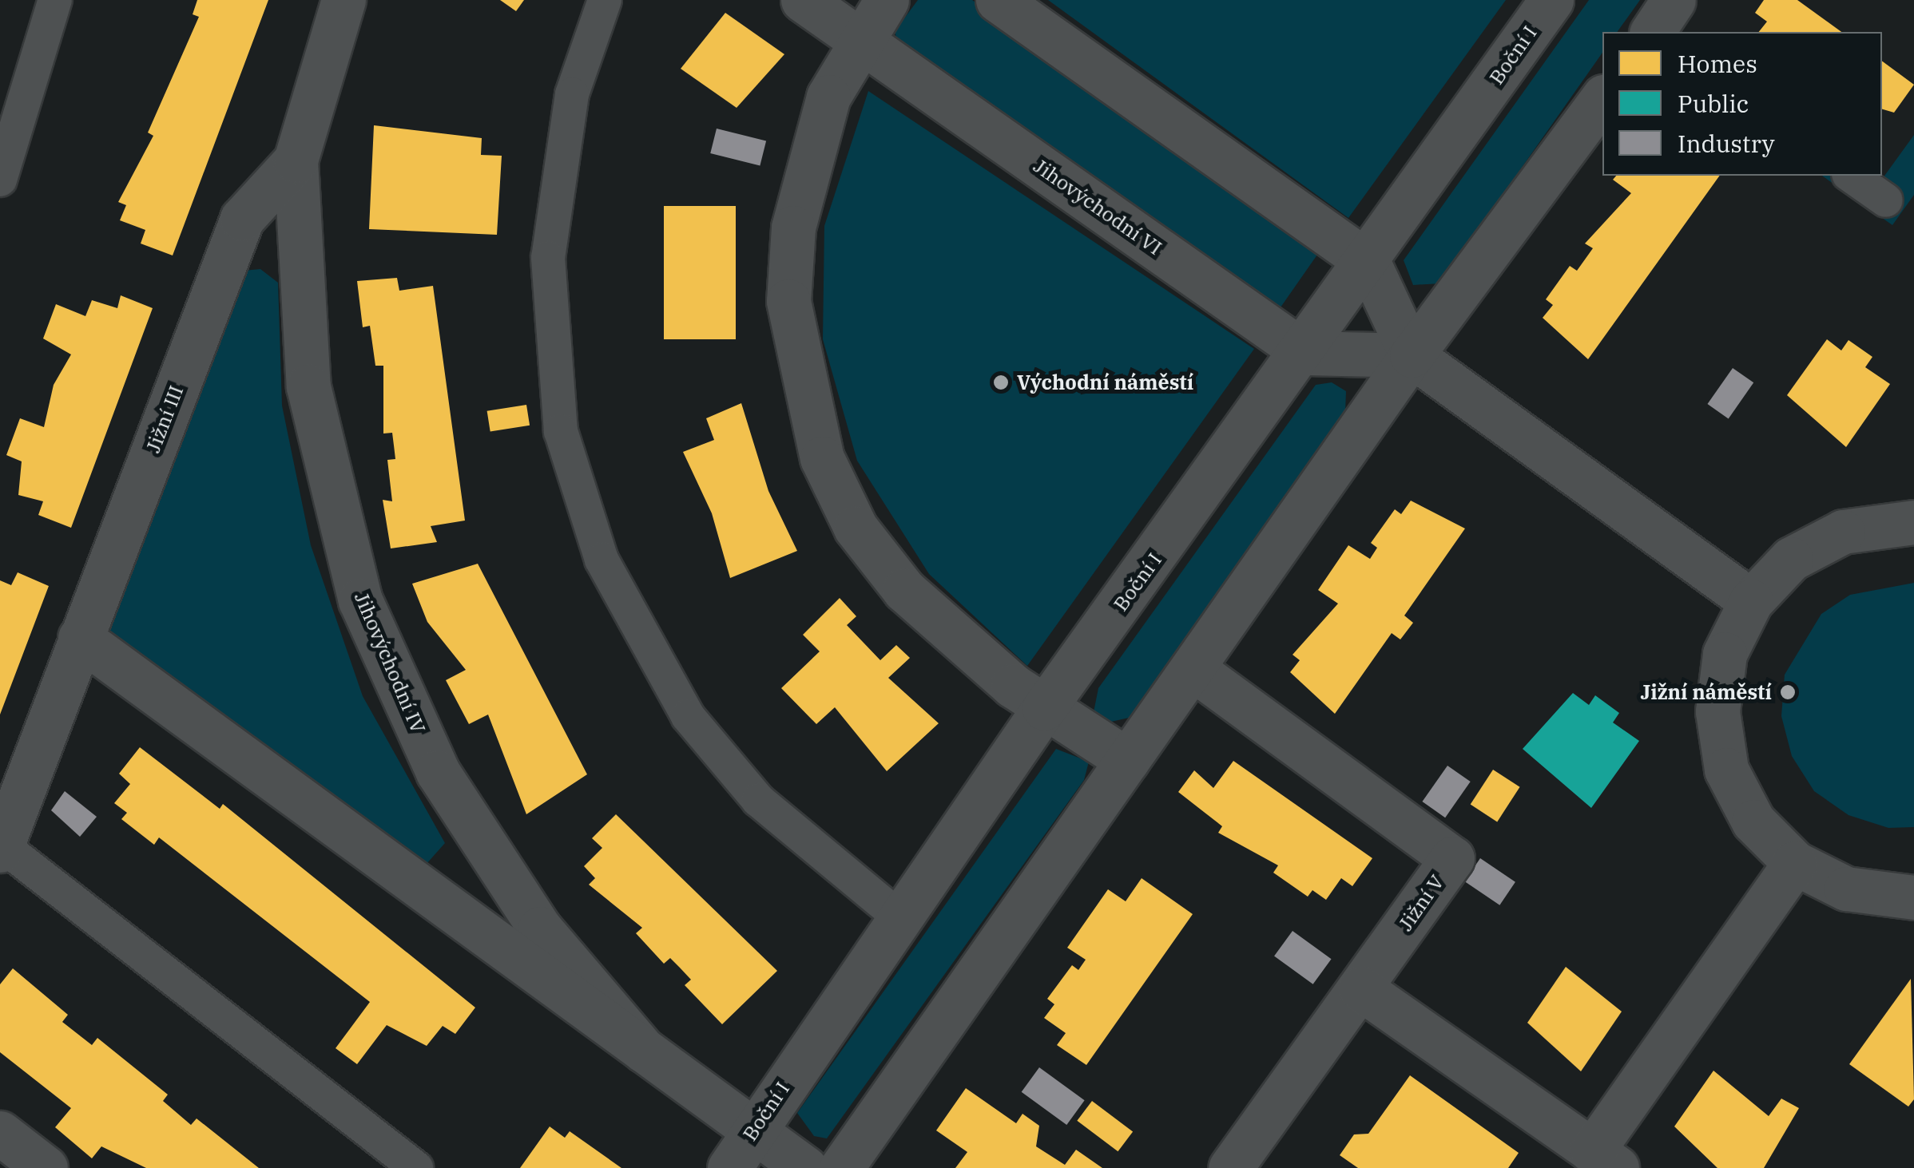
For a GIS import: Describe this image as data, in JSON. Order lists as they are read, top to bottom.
{
  "streets": {
    "street": [
      "Boční I",
      "Jihovýchodní VI",
      "Jižní III",
      "Jihovýchodní IV",
      "Jižní V"
    ]
  },
  "crossings": [
    ["Boční I", "Jihovýchodní VI"],
    ["Boční I", "Jihovýchodní IV"],
    ["Jižní III", "Jihovýchodní IV"]
  ],
  "places": ["Východní náměstí", "Jižní náměstí"],
  "legend": ["Homes", "Public", "Industry"]
}
